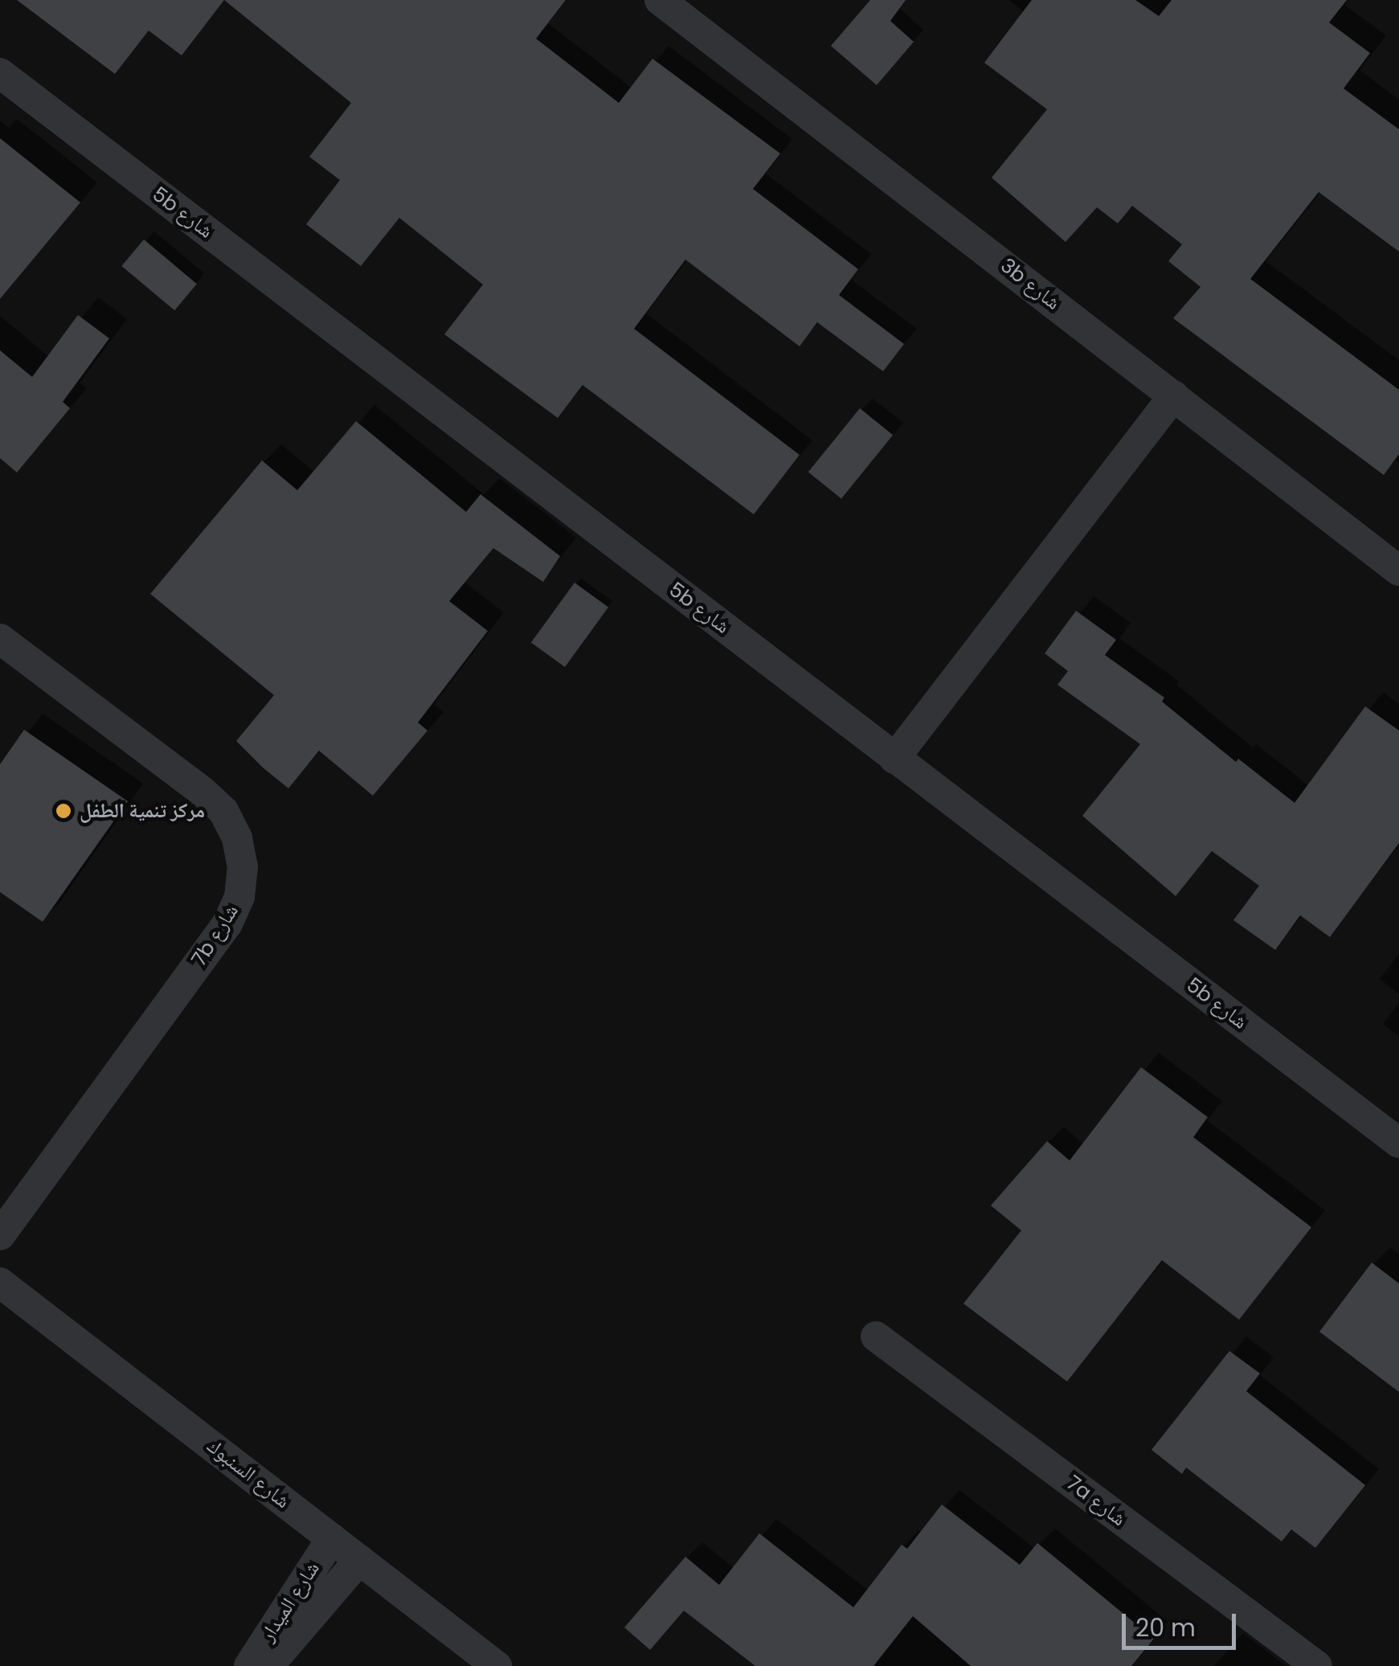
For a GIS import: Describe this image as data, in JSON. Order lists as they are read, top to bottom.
{
  "streets": {
    "street": [
      "5b شارع",
      "3b شارع",
      "7b شارع",
      "شارع السنبوك",
      "7a شارع",
      "شارع الميدار"
    ]
  },
  "crossings": [
    ["شارع السنبوك", "شارع الميدار"]
  ],
  "places": ["مركز تنمية الطفل"],
  "scale_bar": "20 m"
}
